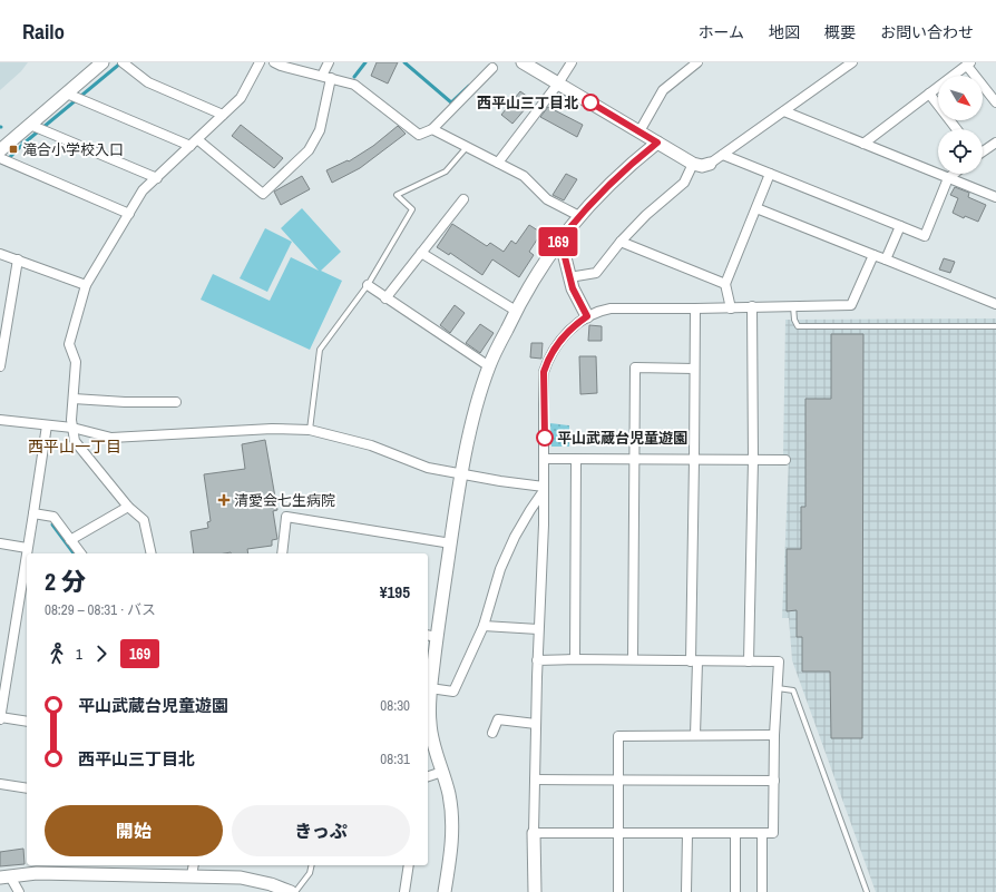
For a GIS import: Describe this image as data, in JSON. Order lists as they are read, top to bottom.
{
  "districts": ["西平山一丁目"],
  "places": {
    "other": ["西平山三丁目北", "平山武蔵台児童遊園"],
    "transit": ["滝合小学校入口"],
    "health": ["清愛会七生病院"]
  },
  "lines": ["bus line 169"],
  "north": "bottom right",
  "page": {
    "header": "Railo",
    "nav": [
      "ホーム",
      "地図",
      "概要",
      "お問い合わせ"
    ],
    "on_map": "169",
    "heading": ["2 分", "08:29 – 08:31 · バス", "¥195"],
    "legs": ["1", "169"],
    "list": [
      {
        "name": "平山武蔵台児童遊園",
        "value": "08:30"
      },
      {
        "name": "西平山三丁目北",
        "value": "08:31"
      }
    ],
    "buttons": ["開始", "きっぷ"]
  }
}
